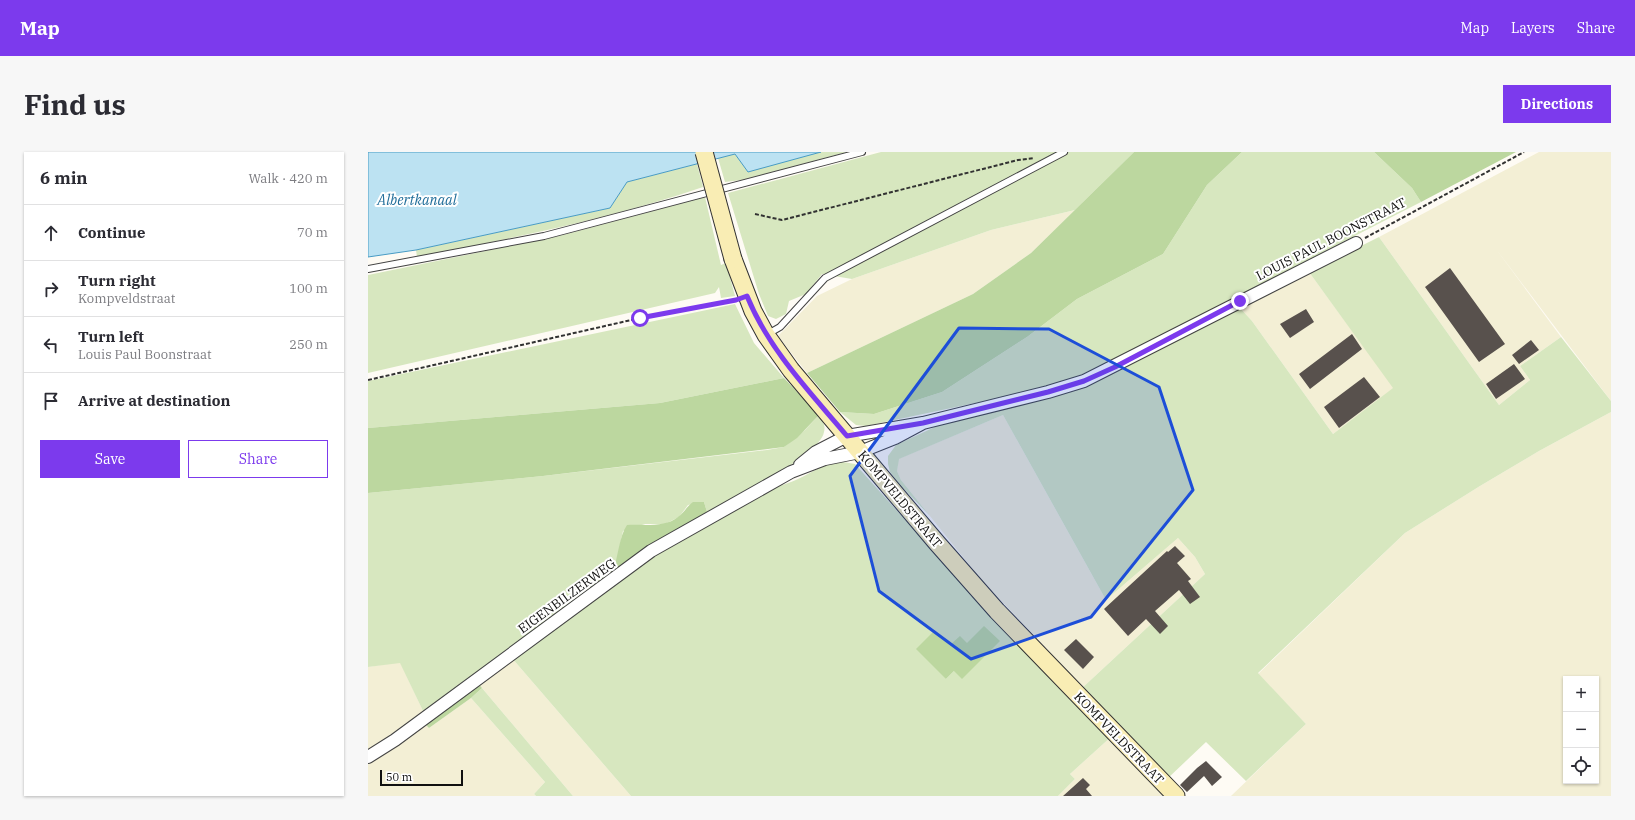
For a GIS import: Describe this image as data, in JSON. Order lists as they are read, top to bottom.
{
  "streets": {
    "street": ["LOUIS PAUL BOONSTRAAT", "KOMPVELDSTRAAT", "EIGENBILZERWEG"]
  },
  "crossings": [
    ["LOUIS PAUL BOONSTRAAT", "KOMPVELDSTRAAT"],
    ["LOUIS PAUL BOONSTRAAT", "EIGENBILZERWEG"],
    ["KOMPVELDSTRAAT", "EIGENBILZERWEG"]
  ],
  "water": ["Albertkanaal"],
  "scale_bar": "50 m",
  "page": {
    "header": "Map",
    "nav": ["Map", "Layers", "Share"],
    "buttons": [
      "Directions",
      ["Save", "Share"]
    ],
    "title": "Find us",
    "heading": ["6 min", "Walk · 420 m"],
    "list": [
      ["Continue", "70 m"],
      ["Turn right", "Kompveldstraat", "100 m"],
      ["Turn left", "Louis Paul Boonstraat", "250 m"],
      "Arrive at destination"
    ],
    "map_buttons": ["+", "−"],
    "scale": "50 m"
  }
}
